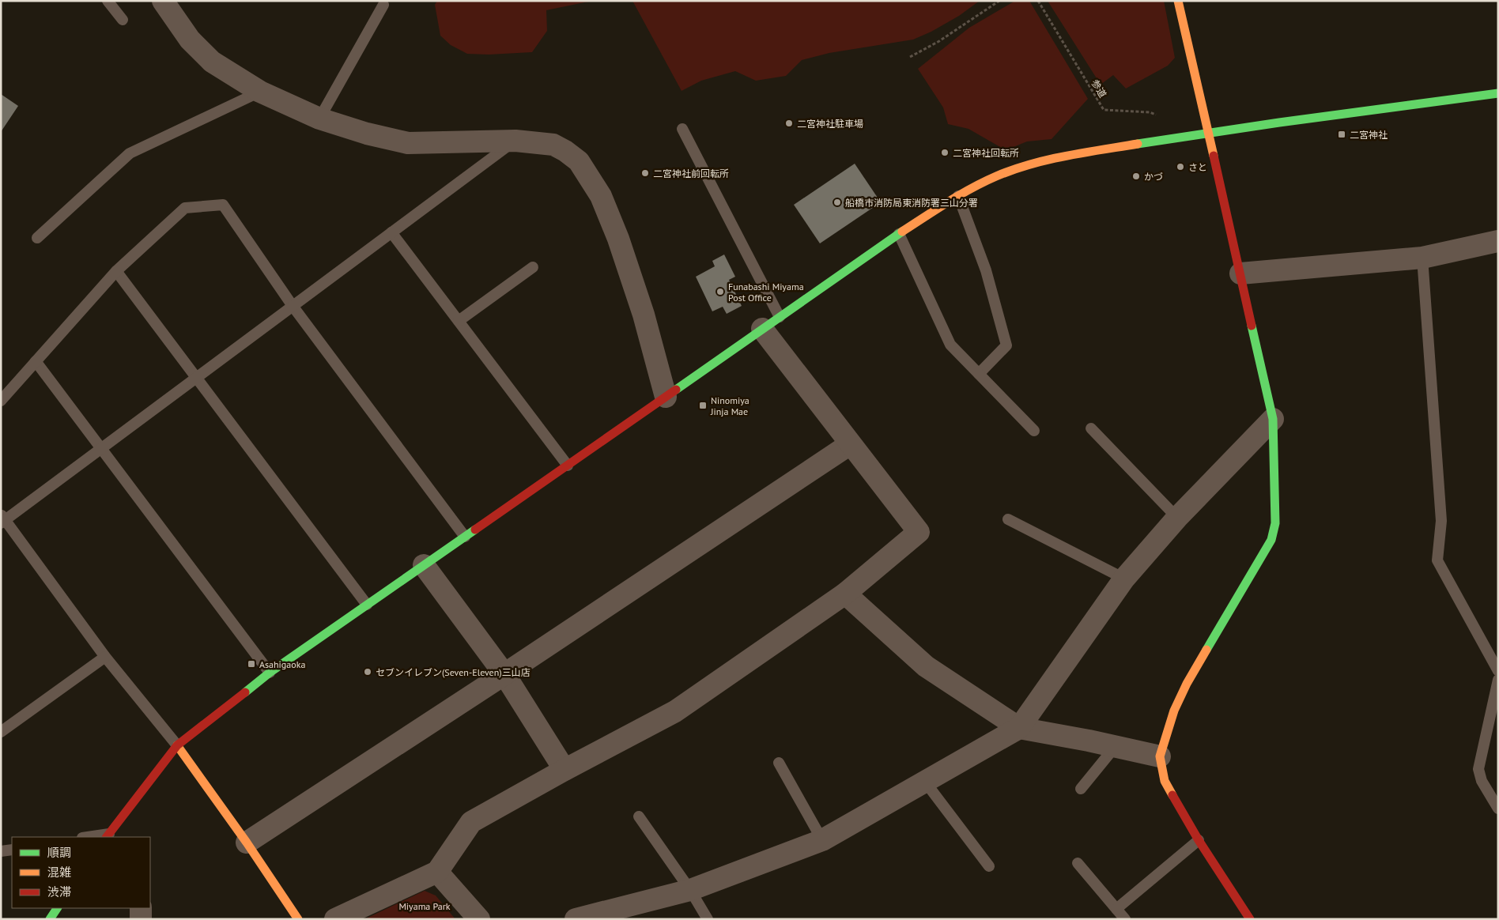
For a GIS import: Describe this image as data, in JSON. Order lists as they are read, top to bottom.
{
  "streets": {
    "path": ["参道"]
  },
  "parks": ["Miyama Park"],
  "places": {
    "other": [
      "二宮神社駐車場",
      "二宮神社回転所",
      "さと",
      "二宮神社前回転所",
      "かづ",
      "船橋市消防局東消防署三山分署",
      "Funabashi Miyama Post Office",
      "セブンイレブン(Seven-Eleven)三山店"
    ],
    "transit": ["二宮神社", "Ninomiya Jinja Mae", "Asahigaoka"]
  },
  "legend": ["順調", "混雑", "渋滞"]
}
